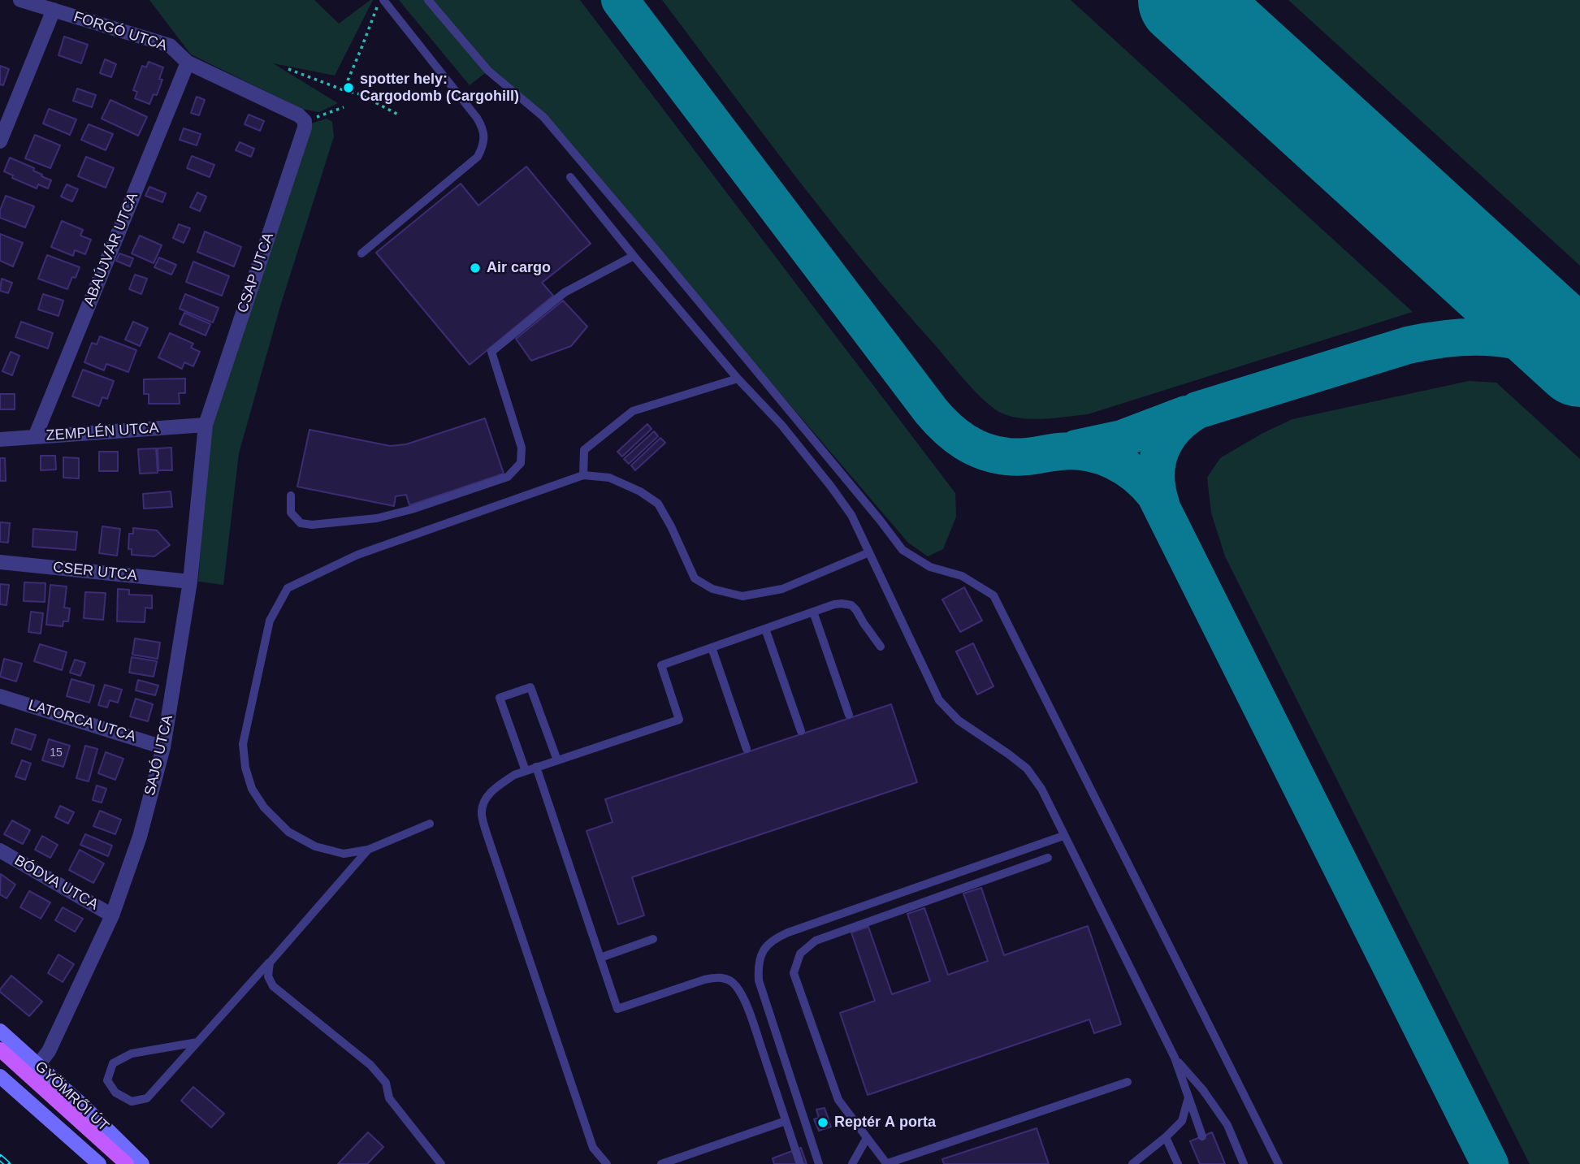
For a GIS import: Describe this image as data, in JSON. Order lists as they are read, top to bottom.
{
  "streets": {
    "street": [
      "FORGÓ UTCA",
      "ABAÚJVÁR UTCA",
      "CSAP UTCA",
      "ZEMPLÉN UTCA",
      "CSER UTCA",
      "LATORCA UTCA",
      "SAJÓ UTCA",
      "BÓDVA UTCA",
      "GYÖMRŐI ÚT"
    ]
  },
  "crossings": [
    ["FORGÓ UTCA", "ABAÚJVÁR UTCA"],
    ["FORGÓ UTCA", "CSAP UTCA"],
    ["ABAÚJVÁR UTCA", "ZEMPLÉN UTCA"],
    ["CSAP UTCA", "ZEMPLÉN UTCA"],
    ["CSAP UTCA", "SAJÓ UTCA"],
    ["ZEMPLÉN UTCA", "SAJÓ UTCA"],
    ["CSER UTCA", "SAJÓ UTCA"],
    ["LATORCA UTCA", "SAJÓ UTCA"],
    ["SAJÓ UTCA", "BÓDVA UTCA"],
    ["SAJÓ UTCA", "GYÖMRŐI ÚT"]
  ],
  "places": ["spotter hely: Cargodomb (Cargohill)", "Air cargo", "Reptér A porta"],
  "house_numbers": ["15"]
}
